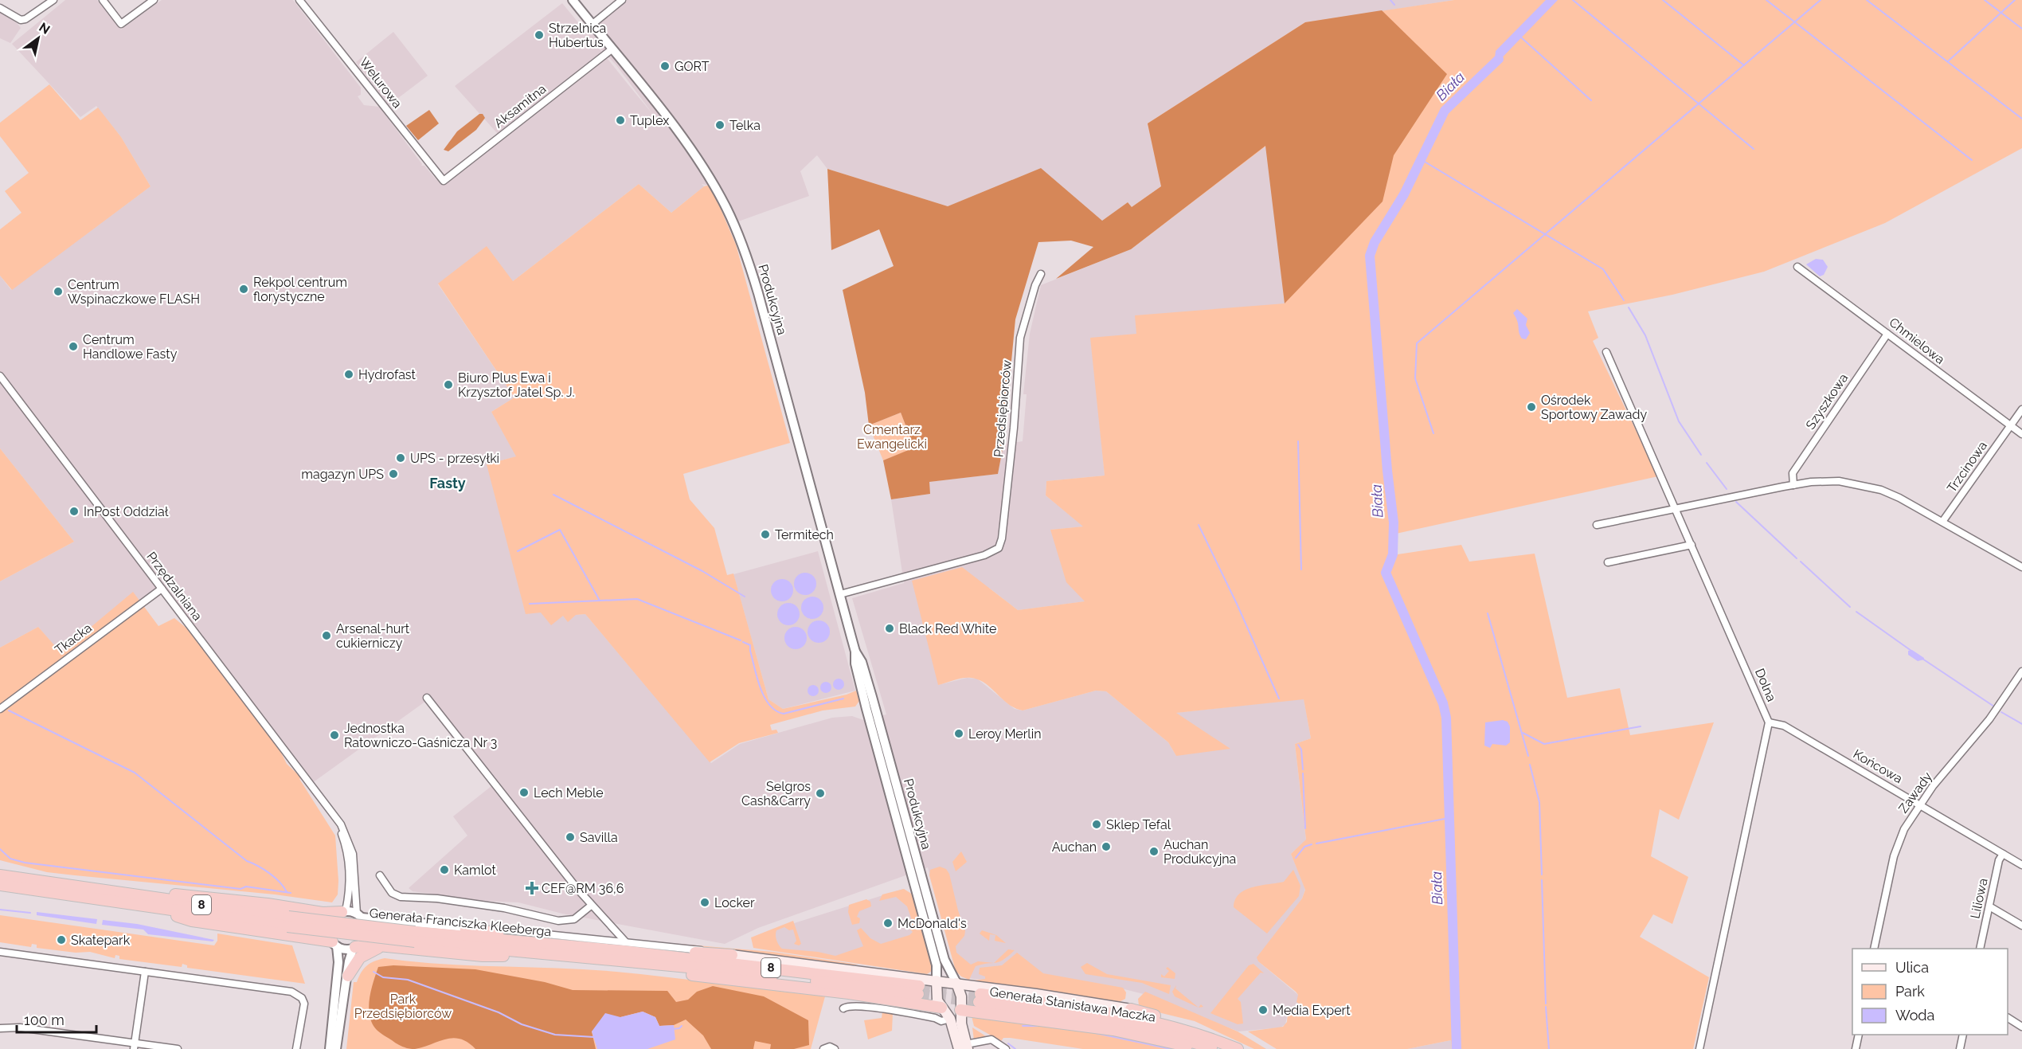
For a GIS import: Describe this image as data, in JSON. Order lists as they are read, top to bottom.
{
  "streets": {
    "highway": ["8", "Generała Franciszka Kleeberga", "Generała Stanisława Maczka"],
    "street": [
      "Welurowa",
      "Aksamitna",
      "Produkcyjna",
      "Chmielowa",
      "Szyszkowa",
      "Przedsiębiorców",
      "Trzcinowa",
      "Przędzalniana",
      "Tkacka",
      "Dolna",
      "Końcowa",
      "Zawady",
      "Liliowa"
    ]
  },
  "crossings": [
    ["Welurowa", "Aksamitna"],
    ["Aksamitna", "Produkcyjna"],
    ["Produkcyjna", "Przedsiębiorców"],
    ["Chmielowa", "Szyszkowa"],
    ["Chmielowa", "Trzcinowa"],
    ["Przędzalniana", "Tkacka"],
    ["Dolna", "Końcowa"],
    ["Końcowa", "Zawady"],
    ["Końcowa", "Liliowa"]
  ],
  "districts": ["Fasty"],
  "water": ["Biała"],
  "parks": ["Cmentarz Ewangelicki", "Park Przedsiębiorców"],
  "places": {
    "other": [
      "Strzelnica Hubertus",
      "GORT",
      "Tuplex",
      "Telka",
      "Rekpol centrum florystyczne",
      "Centrum Wspinaczkowe FLASH",
      "Centrum Handlowe Fasty",
      "Hydrofast",
      "Biuro Plus Ewa i Krzysztof Jatel Sp. J.",
      "Ośrodek Sportowy Zawady",
      "UPS - przesyłki",
      "magazyn UPS",
      "InPost Oddział",
      "Termitech",
      "Black Red White",
      "Arsenal-hurt cukierniczy",
      "Leroy Merlin",
      "Jednostka Ratowniczo-Gaśnicza Nr 3",
      "Lech Meble",
      "Selgros Cash&Carry",
      "Sklep Tefal",
      "Savilla",
      "Auchan",
      "Auchan Produkcyjna",
      "Kamlot",
      "Locker",
      "McDonald's",
      "Skatepark",
      "Media Expert"
    ],
    "health": ["CEF@RM 36,6"]
  },
  "legend": ["Ulica", "Park", "Woda"],
  "scale_bar": "100 m",
  "north": "top right"
}
